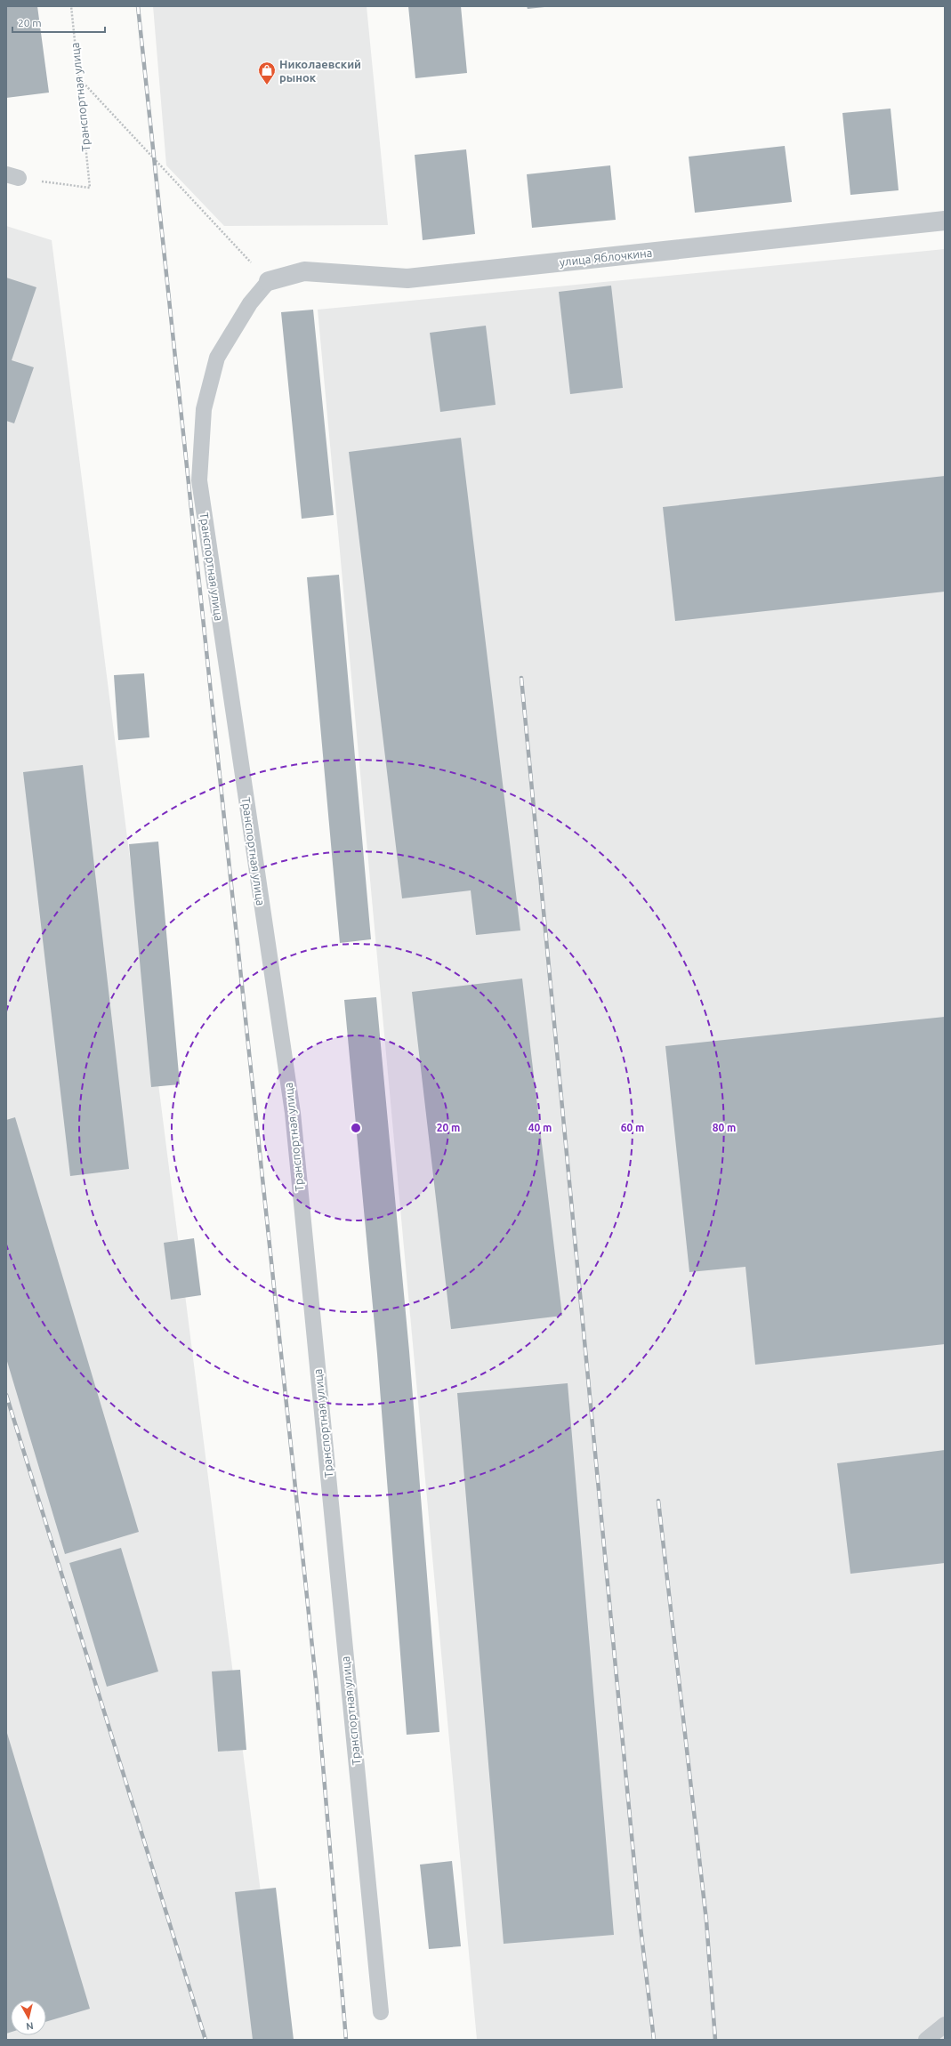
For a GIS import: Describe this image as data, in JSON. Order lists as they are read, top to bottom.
{
  "streets": {
    "street": ["улица Яблочкина"],
    "lane": ["Транспортная улица"]
  },
  "crossings": [
    ["Транспортная улица", "улица Яблочкина"]
  ],
  "places": {
    "shop": ["Николаевский рынок"]
  },
  "scale_bar": "20 m",
  "north": "bottom",
  "rings": [
    "20 m",
    "40 m",
    "60 m",
    "80 m"
  ]
}
